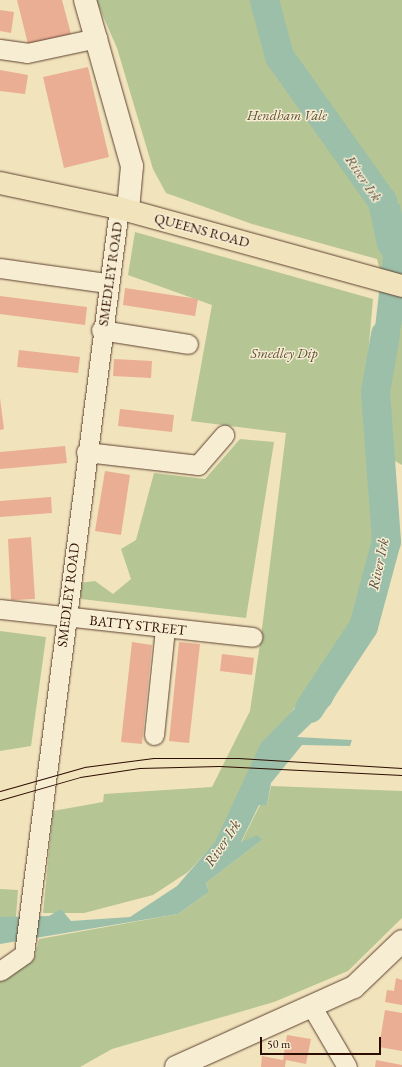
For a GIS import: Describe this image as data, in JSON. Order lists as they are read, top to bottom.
{
  "streets": {
    "highway": ["QUEENS ROAD"],
    "street": ["SMEDLEY ROAD", "BATTY STREET"]
  },
  "crossings": [
    ["QUEENS ROAD", "SMEDLEY ROAD"],
    ["SMEDLEY ROAD", "BATTY STREET"]
  ],
  "water": ["River Irk"],
  "parks": ["Hendham Vale", "Smedley Dip"],
  "scale_bar": "50 m"
}
